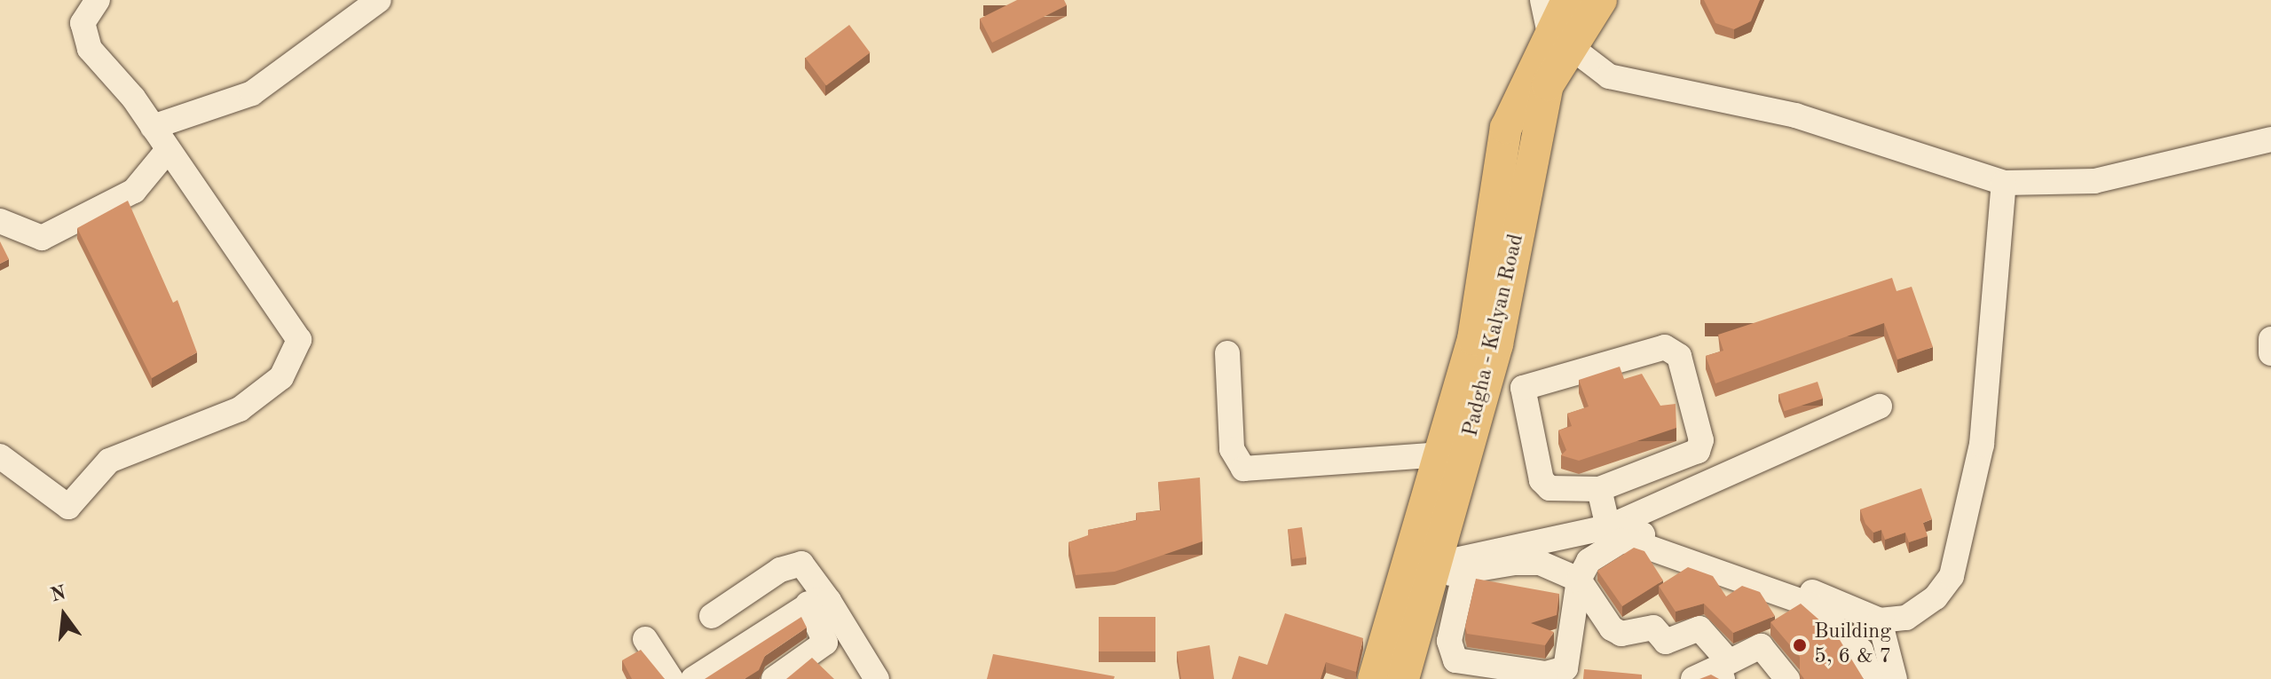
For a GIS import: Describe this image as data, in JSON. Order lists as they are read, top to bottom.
{
  "streets": {
    "main road": ["Padgha - Kalyan Road"]
  },
  "places": ["Building 5, 6 & 7"],
  "north": "top"
}
